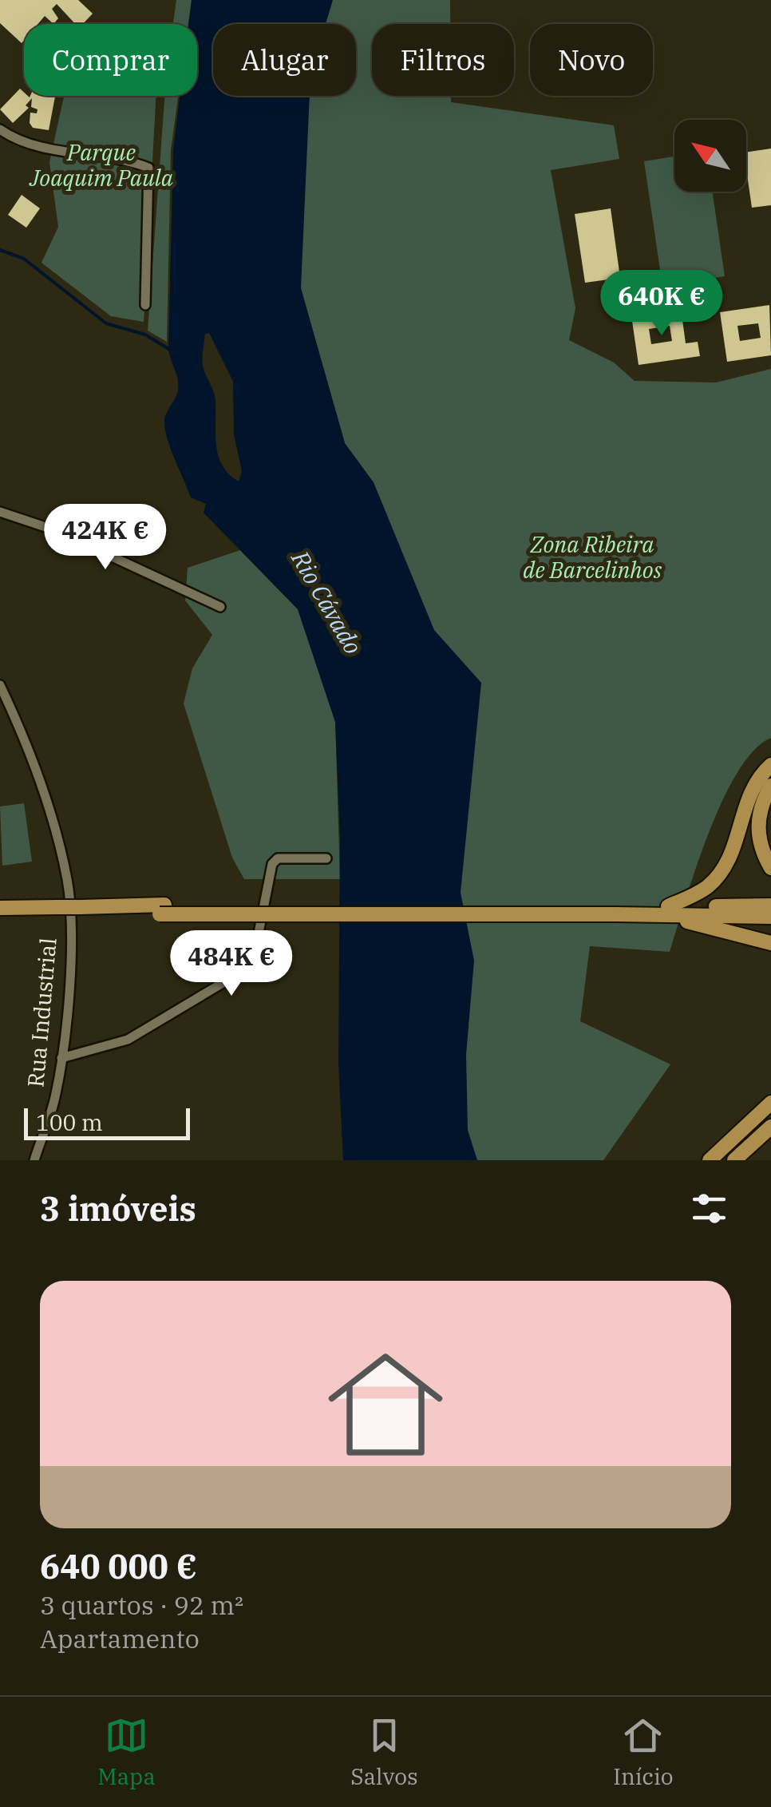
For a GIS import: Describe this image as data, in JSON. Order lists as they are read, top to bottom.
{
  "streets": {
    "street": ["Rua Industrial"]
  },
  "water": ["Rio Cávado"],
  "parks": ["Parque Joaquim Paula", "Zona Ribeira de Barcelinhos"],
  "scale_bar": "100 m",
  "north": "top left",
  "page": {
    "chip": [
      "Comprar",
      "Alugar",
      "Filtros",
      "Novo"
    ],
    "price": ["640K €", "424K €", "484K €"],
    "scale": "100 m",
    "heading": "3 imóveis",
    "list": [
      {
        "name": "640 000 €",
        "note": "3 quartos · 92 m² · Apartamento"
      }
    ],
    "tabs": ["Mapa", "Salvos", "Início"]
  }
}
